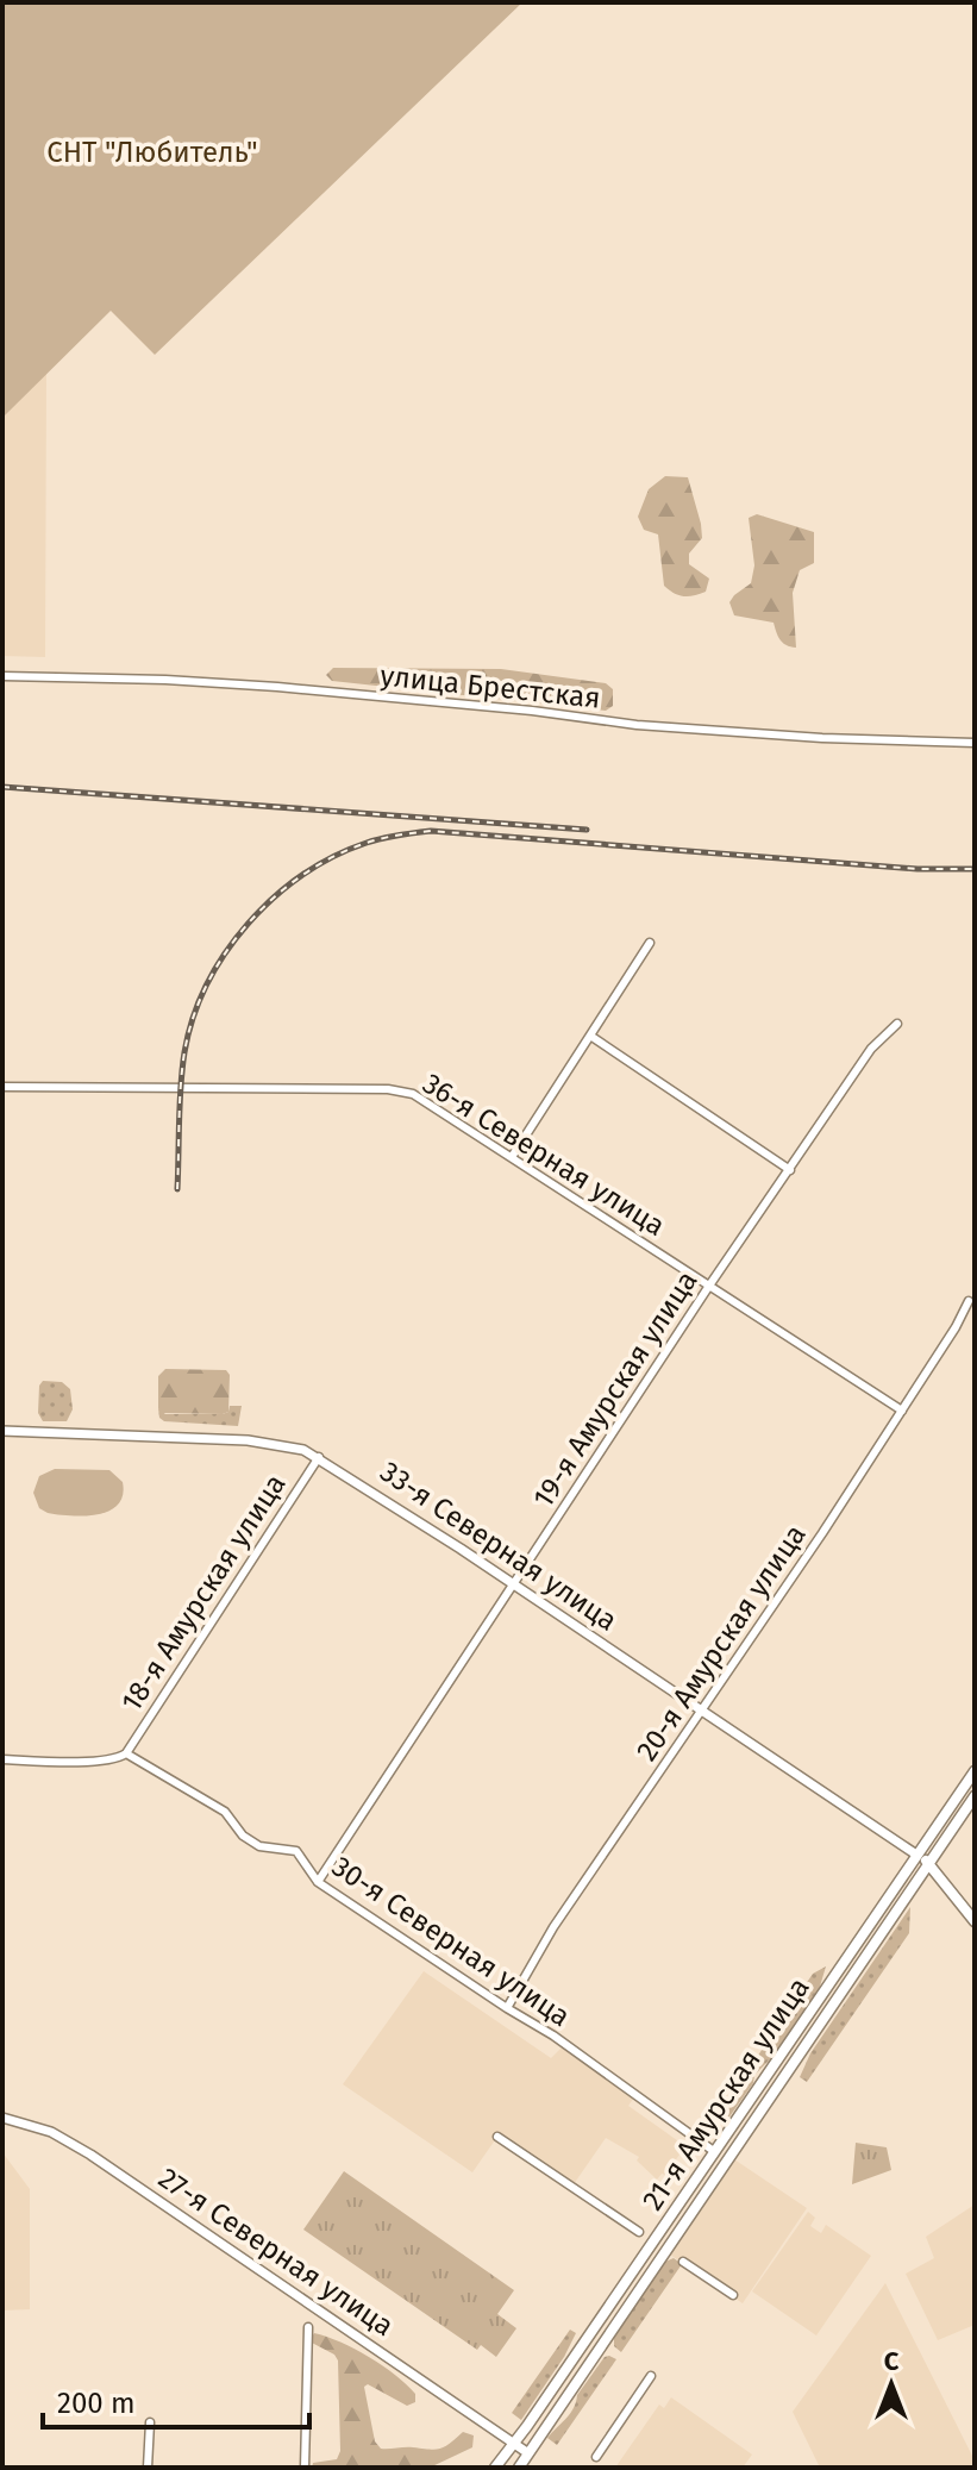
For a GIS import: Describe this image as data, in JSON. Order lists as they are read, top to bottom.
{
  "streets": {
    "main road": ["21-я Амурская улица"],
    "street": [
      "улица Брестская",
      "36-я Северная улица",
      "19-я Амурская улица",
      "33-я Северная улица",
      "18-я Амурская улица",
      "20-я Амурская улица",
      "30-я Северная улица",
      "27-я Северная улица"
    ]
  },
  "crossings": [
    ["36-я Северная улица", "19-я Амурская улица"],
    ["36-я Северная улица", "20-я Амурская улица"],
    ["19-я Амурская улица", "33-я Северная улица"],
    ["19-я Амурская улица", "30-я Северная улица"],
    ["33-я Северная улица", "18-я Амурская улица"],
    ["33-я Северная улица", "20-я Амурская улица"],
    ["33-я Северная улица", "21-я Амурская улица"],
    ["18-я Амурская улица", "30-я Северная улица"],
    ["20-я Амурская улица", "30-я Северная улица"],
    ["30-я Северная улица", "21-я Амурская улица"],
    ["21-я Амурская улица", "27-я Северная улица"]
  ],
  "parks": ["СНТ \"Любитель\""],
  "scale_bar": "200 m",
  "north": "top"
}
